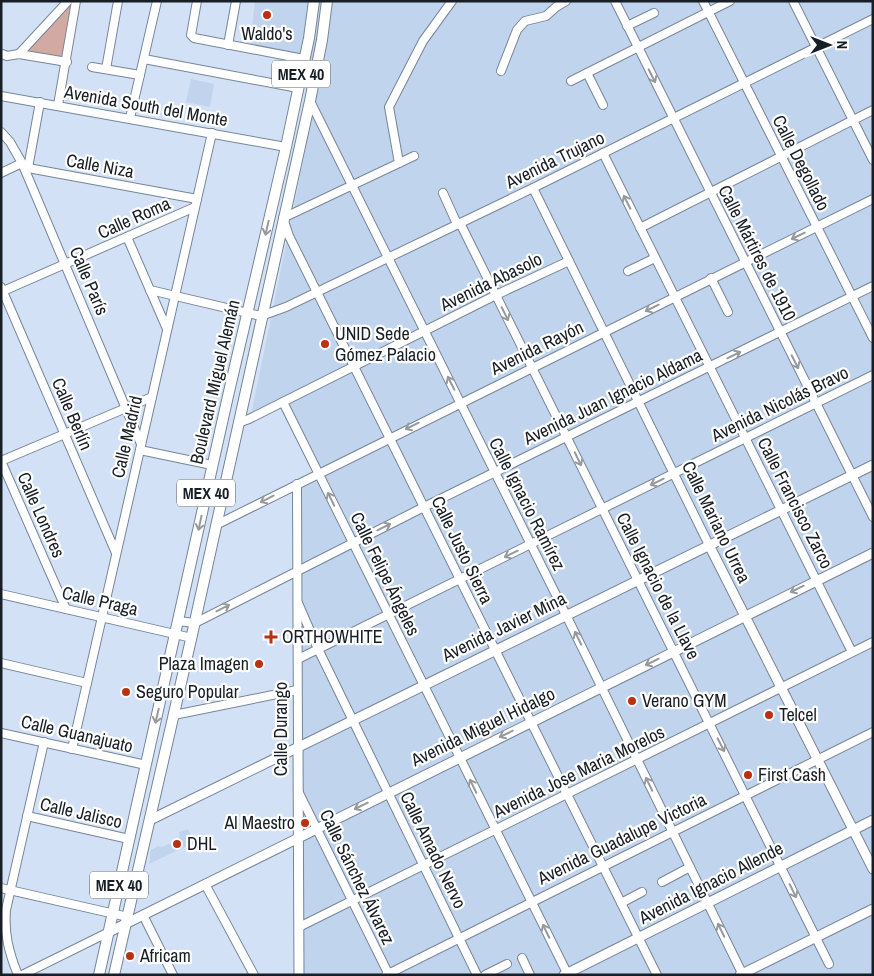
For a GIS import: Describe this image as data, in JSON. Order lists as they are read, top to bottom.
{
  "streets": {
    "highway": ["MEX 40", "Boulevard Miguel Alemán"],
    "main road": [
      "Calle Mariano Urrea",
      "Avenida Javier Mina",
      "Avenida Miguel Hidalgo",
      "Calle Durango",
      "Avenida Ignacio Allende"
    ],
    "street": [
      "Avenida South del Monte",
      "Avenida Trujano",
      "Calle Degollado",
      "Calle Niza",
      "Calle Roma",
      "Calle Mártires de 1910",
      "Calle París",
      "Avenida Abasolo",
      "Avenida Rayón",
      "Avenida Juan Ignacio Aldama",
      "Avenida Nicolás Bravo",
      "Calle Berlín",
      "Calle Madrid",
      "Calle Francisco Zarco",
      "Calle Ignacio Ramírez",
      "Calle Londres",
      "Calle Justo Sierra",
      "Calle Felipe Ángeles",
      "Calle Ignacio de la Llave",
      "Calle Praga",
      "Calle Guanajuato",
      "Avenida Jose Maria Morelos",
      "Calle Jalisco",
      "Avenida Guadalupe Victoria",
      "Calle Amado Nervo",
      "Calle Sánchez Álvarez"
    ]
  },
  "crossings": [
    ["Avenida South del Monte", "Boulevard Miguel Alemán"],
    ["Avenida South del Monte", "Calle Madrid"],
    ["Avenida Trujano", "Calle Degollado"],
    ["Avenida Trujano", "Calle Mártires de 1910"],
    ["Avenida Trujano", "Boulevard Miguel Alemán"],
    ["Avenida Trujano", "Calle Francisco Zarco"],
    ["Avenida Trujano", "Calle Ignacio Ramírez"],
    ["Avenida Trujano", "Calle Mariano Urrea"],
    ["Avenida Trujano", "Calle Justo Sierra"],
    ["Avenida Trujano", "Calle Ignacio de la Llave"],
    ["Calle Degollado", "Avenida Rayón"],
    ["Calle Degollado", "Avenida Juan Ignacio Aldama"],
    ["Calle Niza", "Calle Roma"],
    ["Calle Niza", "Calle París"],
    ["Calle Niza", "Calle Madrid"],
    ["Calle Roma", "Calle París"],
    ["Calle Roma", "Calle Berlín"],
    ["Calle Roma", "Calle Madrid"],
    ["Calle Mártires de 1910", "Avenida Rayón"],
    ["Calle Mártires de 1910", "Avenida Juan Ignacio Aldama"],
    ["Calle Mártires de 1910", "Avenida Nicolás Bravo"],
    ["Calle Mártires de 1910", "Avenida Javier Mina"],
    ["Calle París", "Calle Madrid"],
    ["Avenida Abasolo", "Boulevard Miguel Alemán"],
    ["Avenida Abasolo", "Calle Ignacio Ramírez"],
    ["Avenida Abasolo", "Calle Mariano Urrea"],
    ["Avenida Abasolo", "Calle Justo Sierra"],
    ["Avenida Abasolo", "Calle Felipe Ángeles"],
    ["Avenida Abasolo", "Calle Ignacio de la Llave"],
    ["Avenida Rayón", "Boulevard Miguel Alemán"],
    ["Avenida Rayón", "Calle Francisco Zarco"],
    ["Avenida Rayón", "Calle Ignacio Ramírez"],
    ["Avenida Rayón", "Calle Mariano Urrea"],
    ["Avenida Rayón", "Calle Justo Sierra"],
    ["Avenida Rayón", "Calle Felipe Ángeles"],
    ["Avenida Rayón", "Calle Ignacio de la Llave"],
    ["Avenida Rayón", "Calle Durango"],
    ["Boulevard Miguel Alemán", "Avenida Juan Ignacio Aldama"],
    ["Boulevard Miguel Alemán", "Calle Ignacio Ramírez"],
    ["Boulevard Miguel Alemán", "Calle Justo Sierra"],
    ["Boulevard Miguel Alemán", "Calle Praga"],
    ["Boulevard Miguel Alemán", "Avenida Javier Mina"],
    ["Boulevard Miguel Alemán", "Avenida Miguel Hidalgo"],
    ["Boulevard Miguel Alemán", "Calle Guanajuato"],
    ["Boulevard Miguel Alemán", "Calle Jalisco"],
    ["Avenida Juan Ignacio Aldama", "Calle Francisco Zarco"],
    ["Avenida Juan Ignacio Aldama", "Calle Ignacio Ramírez"],
    ["Avenida Juan Ignacio Aldama", "Calle Mariano Urrea"],
    ["Avenida Juan Ignacio Aldama", "Calle Justo Sierra"],
    ["Avenida Juan Ignacio Aldama", "Calle Felipe Ángeles"],
    ["Avenida Juan Ignacio Aldama", "Calle Ignacio de la Llave"],
    ["Avenida Juan Ignacio Aldama", "Calle Durango"],
    ["Avenida Nicolás Bravo", "Calle Francisco Zarco"],
    ["Avenida Nicolás Bravo", "Calle Ignacio Ramírez"],
    ["Avenida Nicolás Bravo", "Calle Mariano Urrea"],
    ["Avenida Nicolás Bravo", "Calle Justo Sierra"],
    ["Avenida Nicolás Bravo", "Calle Felipe Ángeles"],
    ["Avenida Nicolás Bravo", "Calle Ignacio de la Llave"],
    ["Avenida Nicolás Bravo", "Calle Durango"],
    ["Avenida Nicolás Bravo", "Calle Amado Nervo"],
    ["Calle Berlín", "Calle Madrid"],
    ["Calle Madrid", "Calle Praga"],
    ["Calle Madrid", "Calle Guanajuato"],
    ["Calle Francisco Zarco", "Avenida Javier Mina"],
    ["Calle Francisco Zarco", "Avenida Miguel Hidalgo"],
    ["Calle Francisco Zarco", "Avenida Jose Maria Morelos"],
    ["Calle Ignacio Ramírez", "Avenida Javier Mina"],
    ["Calle Ignacio Ramírez", "Avenida Miguel Hidalgo"],
    ["Calle Ignacio Ramírez", "Avenida Jose Maria Morelos"],
    ["Calle Ignacio Ramírez", "Avenida Guadalupe Victoria"],
    ["Calle Ignacio Ramírez", "Avenida Ignacio Allende"],
    ["Calle Londres", "Calle Praga"],
    ["Calle Mariano Urrea", "Avenida Javier Mina"],
    ["Calle Mariano Urrea", "Avenida Miguel Hidalgo"],
    ["Calle Mariano Urrea", "Avenida Jose Maria Morelos"],
    ["Calle Mariano Urrea", "Avenida Guadalupe Victoria"],
    ["Calle Mariano Urrea", "Avenida Ignacio Allende"],
    ["Calle Justo Sierra", "Avenida Javier Mina"],
    ["Calle Justo Sierra", "Avenida Miguel Hidalgo"],
    ["Calle Justo Sierra", "Avenida Jose Maria Morelos"],
    ["Calle Justo Sierra", "Avenida Guadalupe Victoria"],
    ["Calle Justo Sierra", "Avenida Ignacio Allende"],
    ["Calle Felipe Ángeles", "Avenida Javier Mina"],
    ["Calle Felipe Ángeles", "Avenida Miguel Hidalgo"],
    ["Calle Felipe Ángeles", "Avenida Jose Maria Morelos"],
    ["Calle Felipe Ángeles", "Avenida Guadalupe Victoria"],
    ["Calle Felipe Ángeles", "Avenida Ignacio Allende"],
    ["Calle Ignacio de la Llave", "Avenida Javier Mina"],
    ["Calle Ignacio de la Llave", "Avenida Miguel Hidalgo"],
    ["Calle Ignacio de la Llave", "Avenida Jose Maria Morelos"],
    ["Calle Ignacio de la Llave", "Avenida Guadalupe Victoria"],
    ["Calle Ignacio de la Llave", "Avenida Ignacio Allende"],
    ["Avenida Javier Mina", "Calle Durango"],
    ["Avenida Javier Mina", "Calle Amado Nervo"],
    ["Avenida Miguel Hidalgo", "Calle Durango"],
    ["Avenida Miguel Hidalgo", "Calle Amado Nervo"],
    ["Avenida Miguel Hidalgo", "Calle Sánchez Álvarez"],
    ["Calle Durango", "Avenida Jose Maria Morelos"],
    ["Calle Durango", "Calle Amado Nervo"],
    ["Calle Durango", "Calle Sánchez Álvarez"],
    ["Avenida Jose Maria Morelos", "Calle Amado Nervo"],
    ["Avenida Jose Maria Morelos", "Calle Sánchez Álvarez"],
    ["Avenida Guadalupe Victoria", "Calle Amado Nervo"],
    ["Avenida Guadalupe Victoria", "Calle Sánchez Álvarez"]
  ],
  "one_way": [
    "Avenida Rayón",
    "Avenida Juan Ignacio Aldama",
    "Calle Felipe Ángeles",
    "Calle Ignacio de la Llave",
    "Avenida Miguel Hidalgo"
  ],
  "places": {
    "other": [
      "Waldo's",
      "UNID Sede Gómez Palacio",
      "Plaza Imagen",
      "Seguro Popular",
      "Verano GYM",
      "Telcel",
      "First Cash",
      "Al Maestro",
      "DHL",
      "Africam"
    ],
    "health": ["ORTHOWHITE"]
  },
  "north": "right"
}
